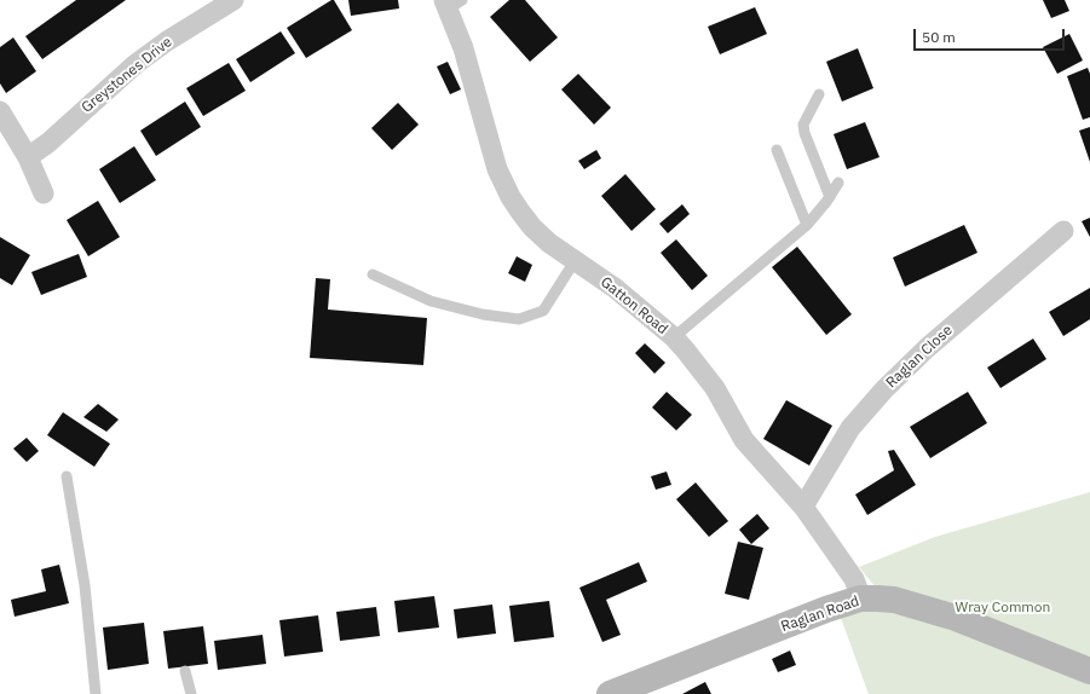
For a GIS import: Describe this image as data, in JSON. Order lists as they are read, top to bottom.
{
  "streets": {
    "street": [
      "Greystones Drive",
      "Gatton Road",
      "Raglan Close",
      "Raglan Road"
    ]
  },
  "crossings": [
    ["Gatton Road", "Raglan Close"],
    ["Gatton Road", "Raglan Road"]
  ],
  "parks": ["Wray Common"],
  "scale_bar": "50 m"
}
